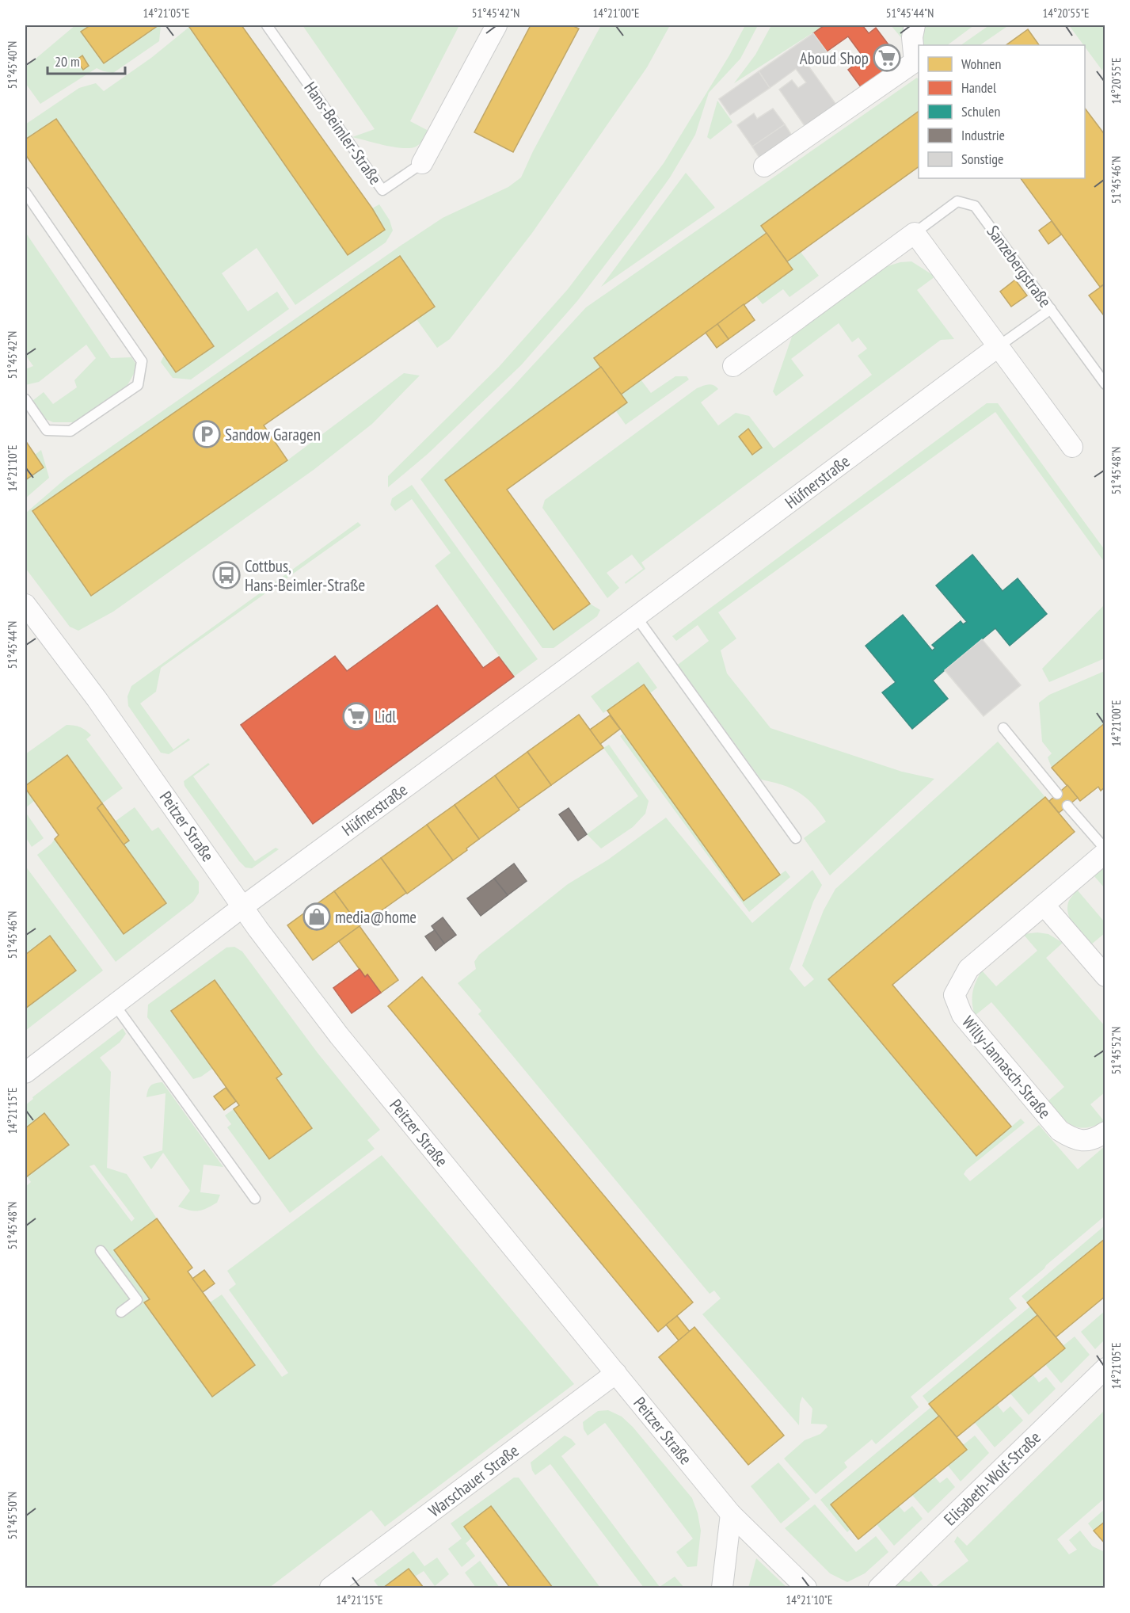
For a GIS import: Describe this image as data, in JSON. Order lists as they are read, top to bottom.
{
  "streets": {
    "street": [
      "Hans-Beimler-Straße",
      "Sanzebergstraße",
      "Hüfnerstraße",
      "Peitzer Straße",
      "Willy-Jannasch-Straße",
      "Elisabeth-Wolf-Straße",
      "Warschauer Straße"
    ]
  },
  "crossings": [
    ["Hüfnerstraße", "Peitzer Straße"],
    ["Peitzer Straße", "Warschauer Straße"]
  ],
  "places": {
    "supermarket": ["Aboud Shop", "Lidl"],
    "parking": ["Sandow Garagen"],
    "bus stop": ["Cottbus, Hans-Beimler-Straße"],
    "shop": ["media@home"]
  },
  "legend": [
    "Wohnen",
    "Handel",
    "Schulen",
    "Industrie",
    "Sonstige"
  ],
  "scale_bar": "20 m",
  "coordinates": [
    "14°21'05\"E",
    "51°45'42\"N",
    "14°21'00\"E",
    "51°45'44\"N",
    "14°20'55\"E",
    "51°45'40\"N",
    "51°45'46\"N",
    "14°21'10\"E",
    "51°45'48\"N",
    "51°45'52\"N",
    "14°21'15\"E",
    "51°45'50\"N"
  ]
}
